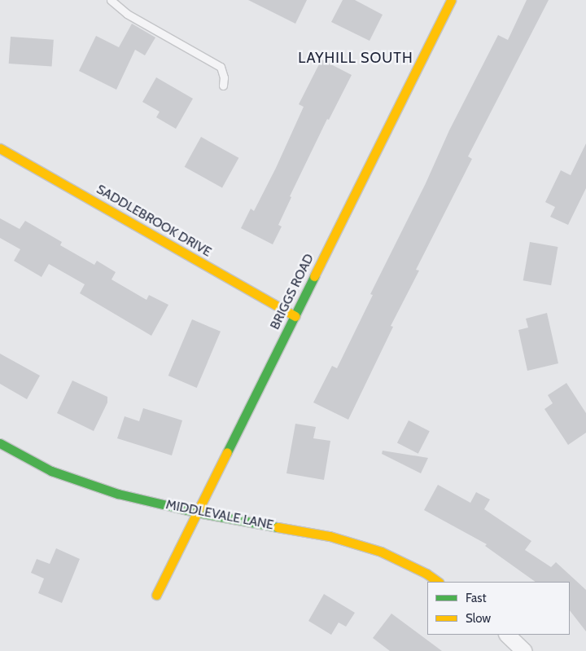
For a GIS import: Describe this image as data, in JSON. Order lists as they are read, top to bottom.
{
  "streets": {
    "street": ["SADDLEBROOK DRIVE", "BRIGGS ROAD", "MIDDLEVALE LANE"]
  },
  "crossings": [
    ["SADDLEBROOK DRIVE", "BRIGGS ROAD"],
    ["BRIGGS ROAD", "MIDDLEVALE LANE"]
  ],
  "districts": ["LAYHILL SOUTH"],
  "legend": ["Fast", "Slow"]
}
